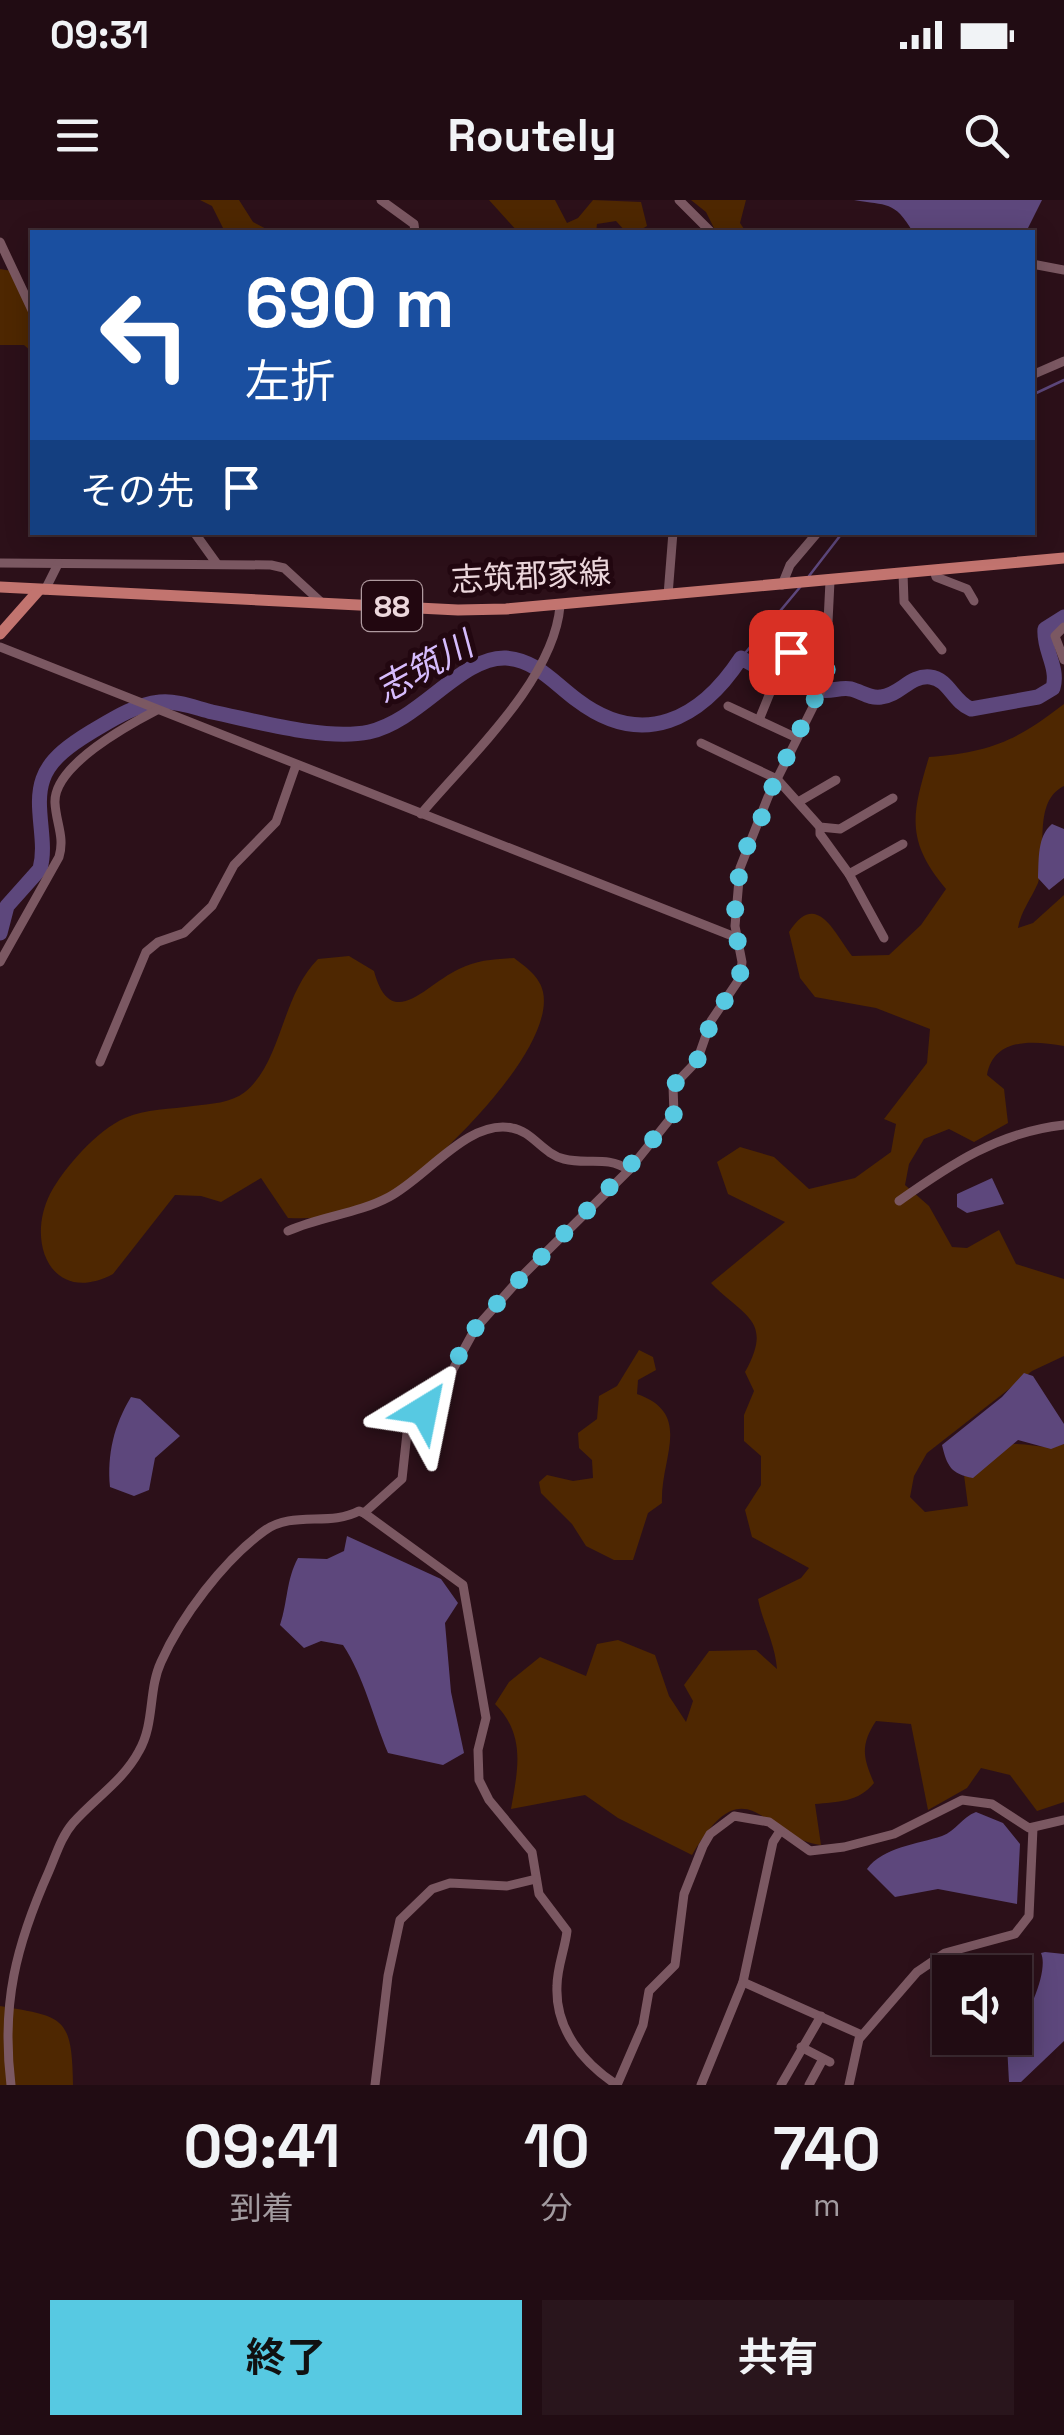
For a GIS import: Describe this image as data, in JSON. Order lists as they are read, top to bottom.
{
  "streets": {
    "main road": ["志筑郡家線", "88"]
  },
  "water": ["志筑川"],
  "page": {
    "status": "09:31",
    "header": "Routely",
    "turn": ["690 m", "左折"],
    "then": "その先",
    "eta": [
      "09:41",
      "到着",
      "10",
      "分",
      "740",
      "m"
    ],
    "buttons": ["終了", "共有"]
  }
}
